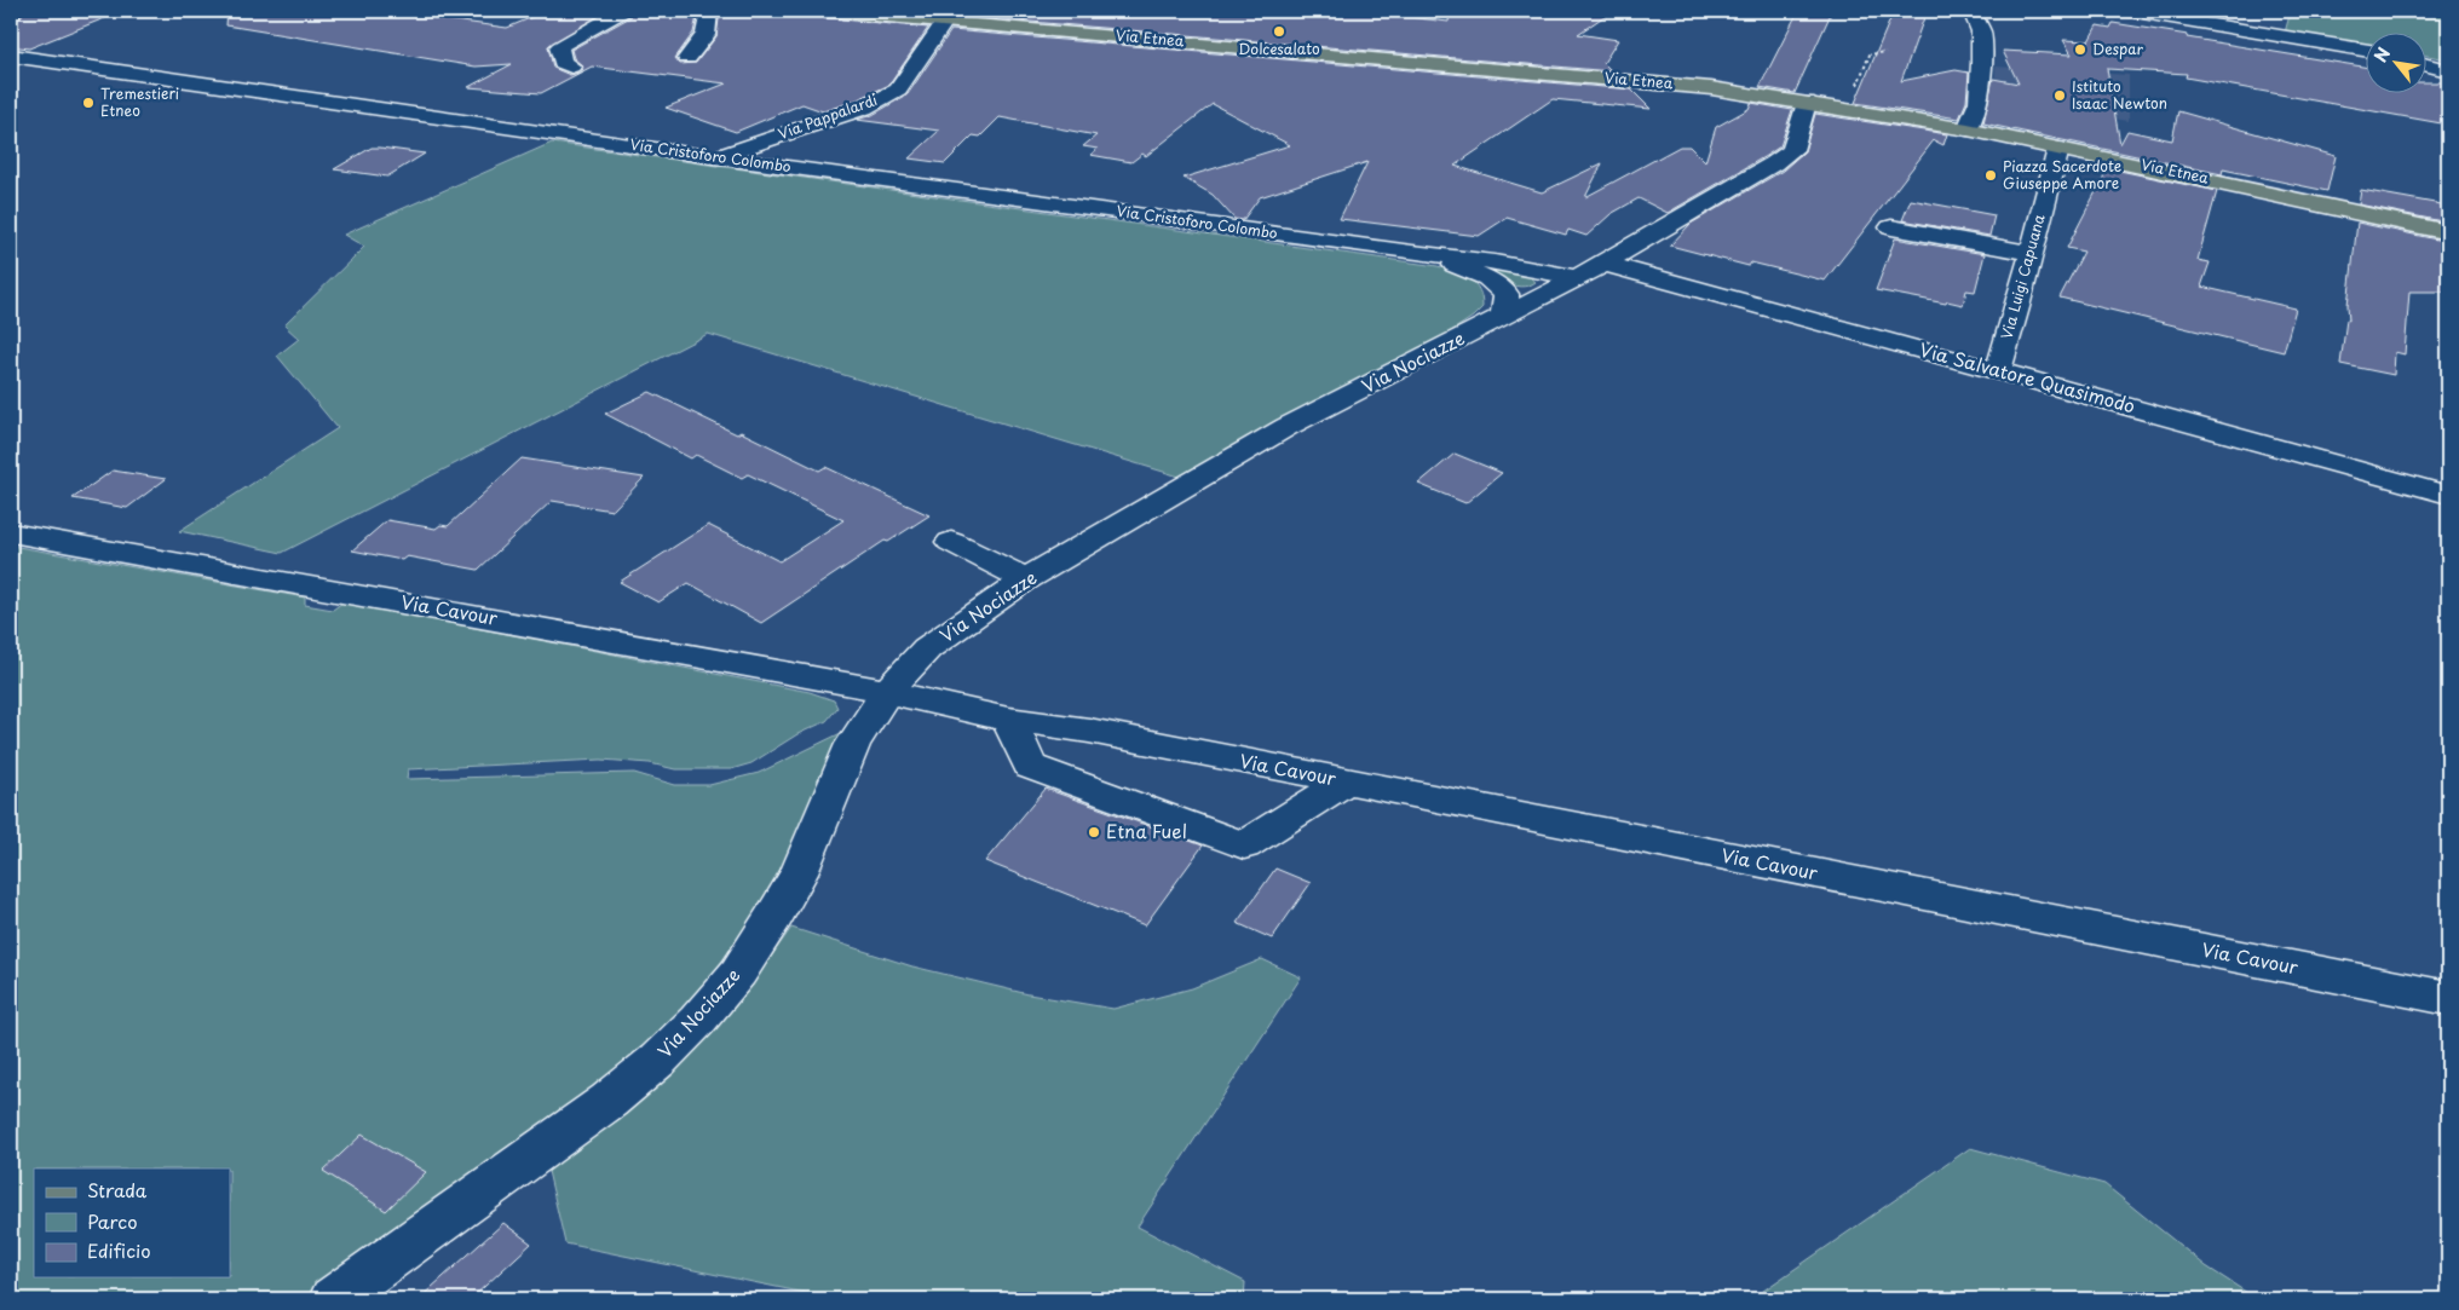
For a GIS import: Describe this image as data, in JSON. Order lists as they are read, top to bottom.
{
  "streets": {
    "main road": ["Via Etnea"],
    "street": [
      "Via Pappalardi",
      "Via Cristoforo Colombo",
      "Via Luigi Capuana",
      "Via Nociazze",
      "Via Salvatore Quasimodo",
      "Via Cavour"
    ]
  },
  "crossings": [
    ["Via Etnea", "Via Pappalardi"],
    ["Via Etnea", "Via Luigi Capuana"],
    ["Via Etnea", "Via Nociazze"],
    ["Via Pappalardi", "Via Cristoforo Colombo"],
    ["Via Cristoforo Colombo", "Via Salvatore Quasimodo"],
    ["Via Luigi Capuana", "Via Salvatore Quasimodo"],
    ["Via Nociazze", "Via Salvatore Quasimodo"],
    ["Via Nociazze", "Via Cavour"]
  ],
  "places": [
    "Dolcesalato",
    "Despar",
    "Istituto Isaac Newton",
    "Tremestieri Etneo",
    "Piazza Sacerdote Giuseppe Amore",
    "Etna Fuel"
  ],
  "legend": ["Strada", "Parco", "Edificio"],
  "north": "top left"
}
